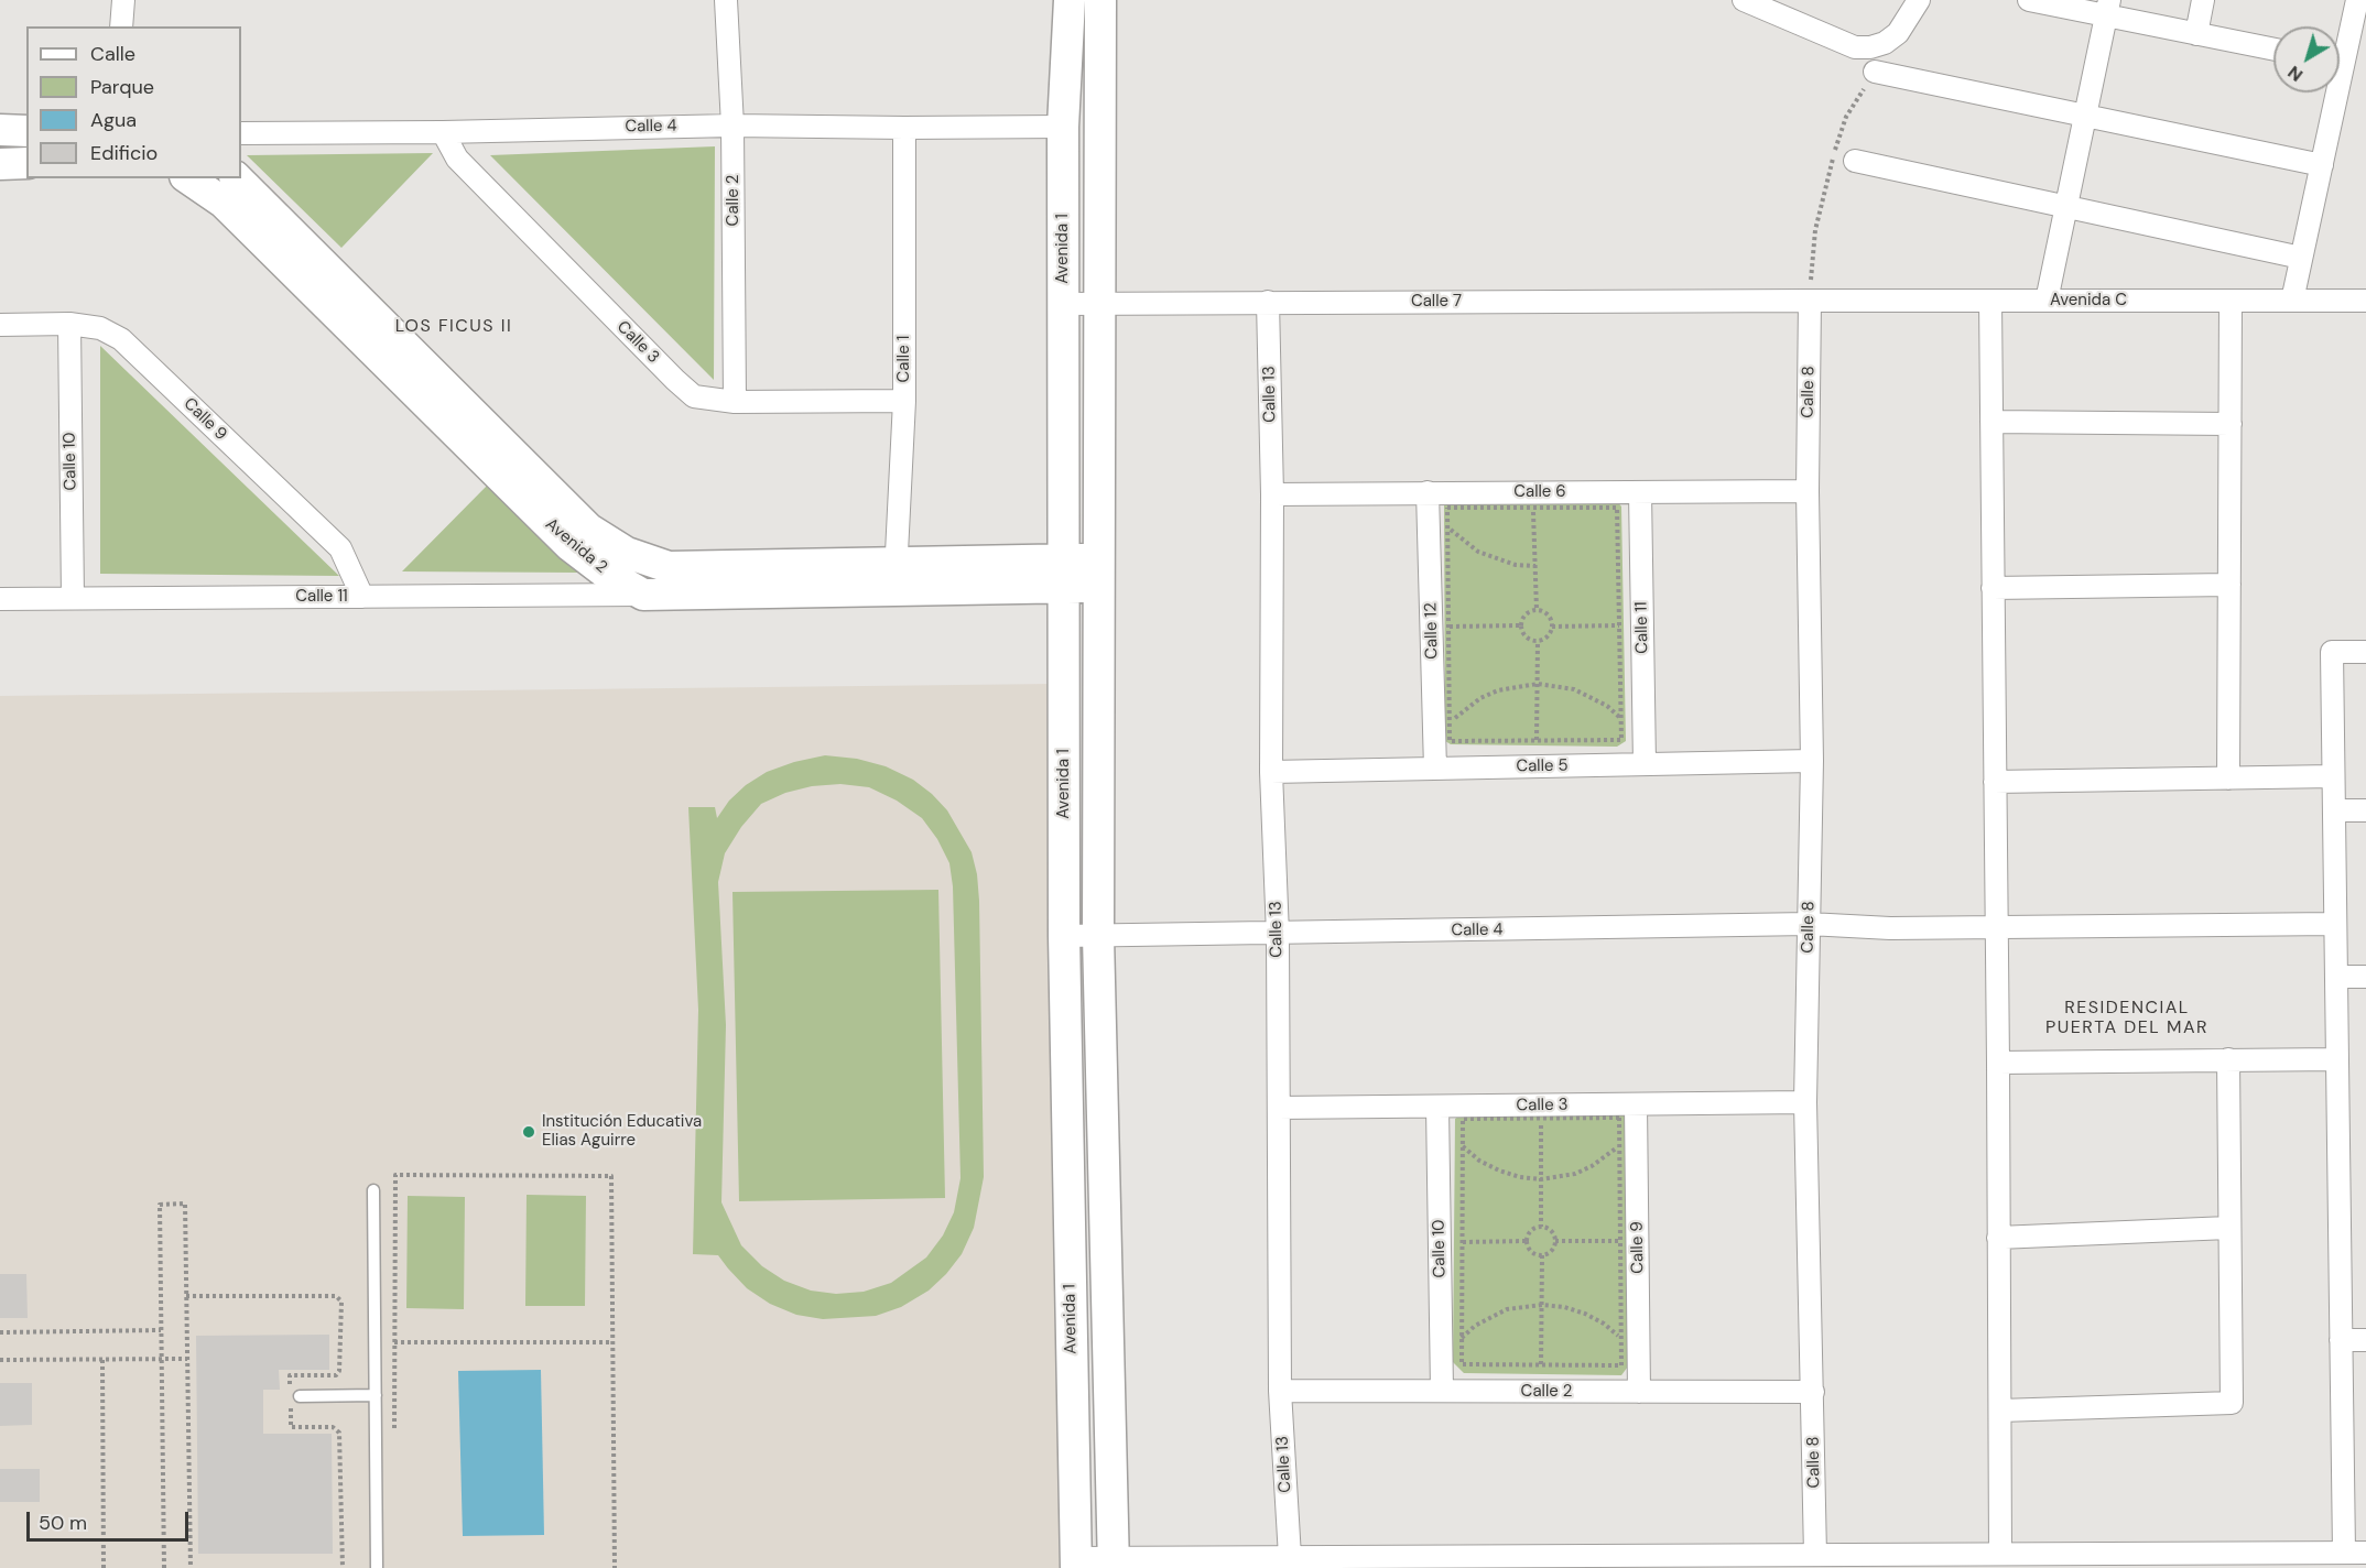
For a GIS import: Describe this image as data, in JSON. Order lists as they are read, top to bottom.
{
  "streets": {
    "street": [
      "Calle 4",
      "Calle 2",
      "Avenida 1",
      "Avenida C",
      "Calle 7",
      "Calle 3",
      "Calle 1",
      "Calle 8",
      "Calle 13",
      "Calle 9",
      "Calle 10",
      "Calle 6",
      "Avenida 2",
      "Calle 11",
      "Calle 12",
      "Calle 5"
    ]
  },
  "crossings": [
    ["Calle 4", "Calle 2"],
    ["Calle 4", "Avenida 1"],
    ["Calle 4", "Calle 3"],
    ["Calle 4", "Calle 1"],
    ["Calle 4", "Calle 8"],
    ["Calle 4", "Calle 13"],
    ["Calle 2", "Calle 3"],
    ["Calle 2", "Calle 8"],
    ["Calle 2", "Calle 13"],
    ["Calle 2", "Calle 9"],
    ["Calle 2", "Calle 10"],
    ["Avenida 1", "Calle 7"],
    ["Avenida 1", "Avenida 2"],
    ["Avenida C", "Calle 7"],
    ["Avenida C", "Calle 8"],
    ["Calle 7", "Calle 8"],
    ["Calle 7", "Calle 13"],
    ["Calle 3", "Calle 1"],
    ["Calle 3", "Calle 8"],
    ["Calle 3", "Calle 13"],
    ["Calle 3", "Calle 9"],
    ["Calle 3", "Calle 10"],
    ["Calle 1", "Avenida 2"],
    ["Calle 8", "Calle 6"],
    ["Calle 8", "Calle 5"],
    ["Calle 13", "Calle 6"],
    ["Calle 13", "Calle 5"],
    ["Calle 9", "Calle 10"],
    ["Calle 9", "Calle 11"],
    ["Calle 10", "Calle 11"],
    ["Calle 6", "Calle 11"],
    ["Calle 6", "Calle 12"],
    ["Avenida 2", "Calle 11"],
    ["Calle 11", "Calle 5"],
    ["Calle 12", "Calle 5"]
  ],
  "districts": ["LOS FICUS II", "RESIDENCIAL PUERTA DEL MAR"],
  "places": ["Institución Educativa Elias Aguirre"],
  "legend": [
    "Calle",
    "Parque",
    "Agua",
    "Edificio"
  ],
  "scale_bar": "50 m",
  "north": "bottom left"
}
